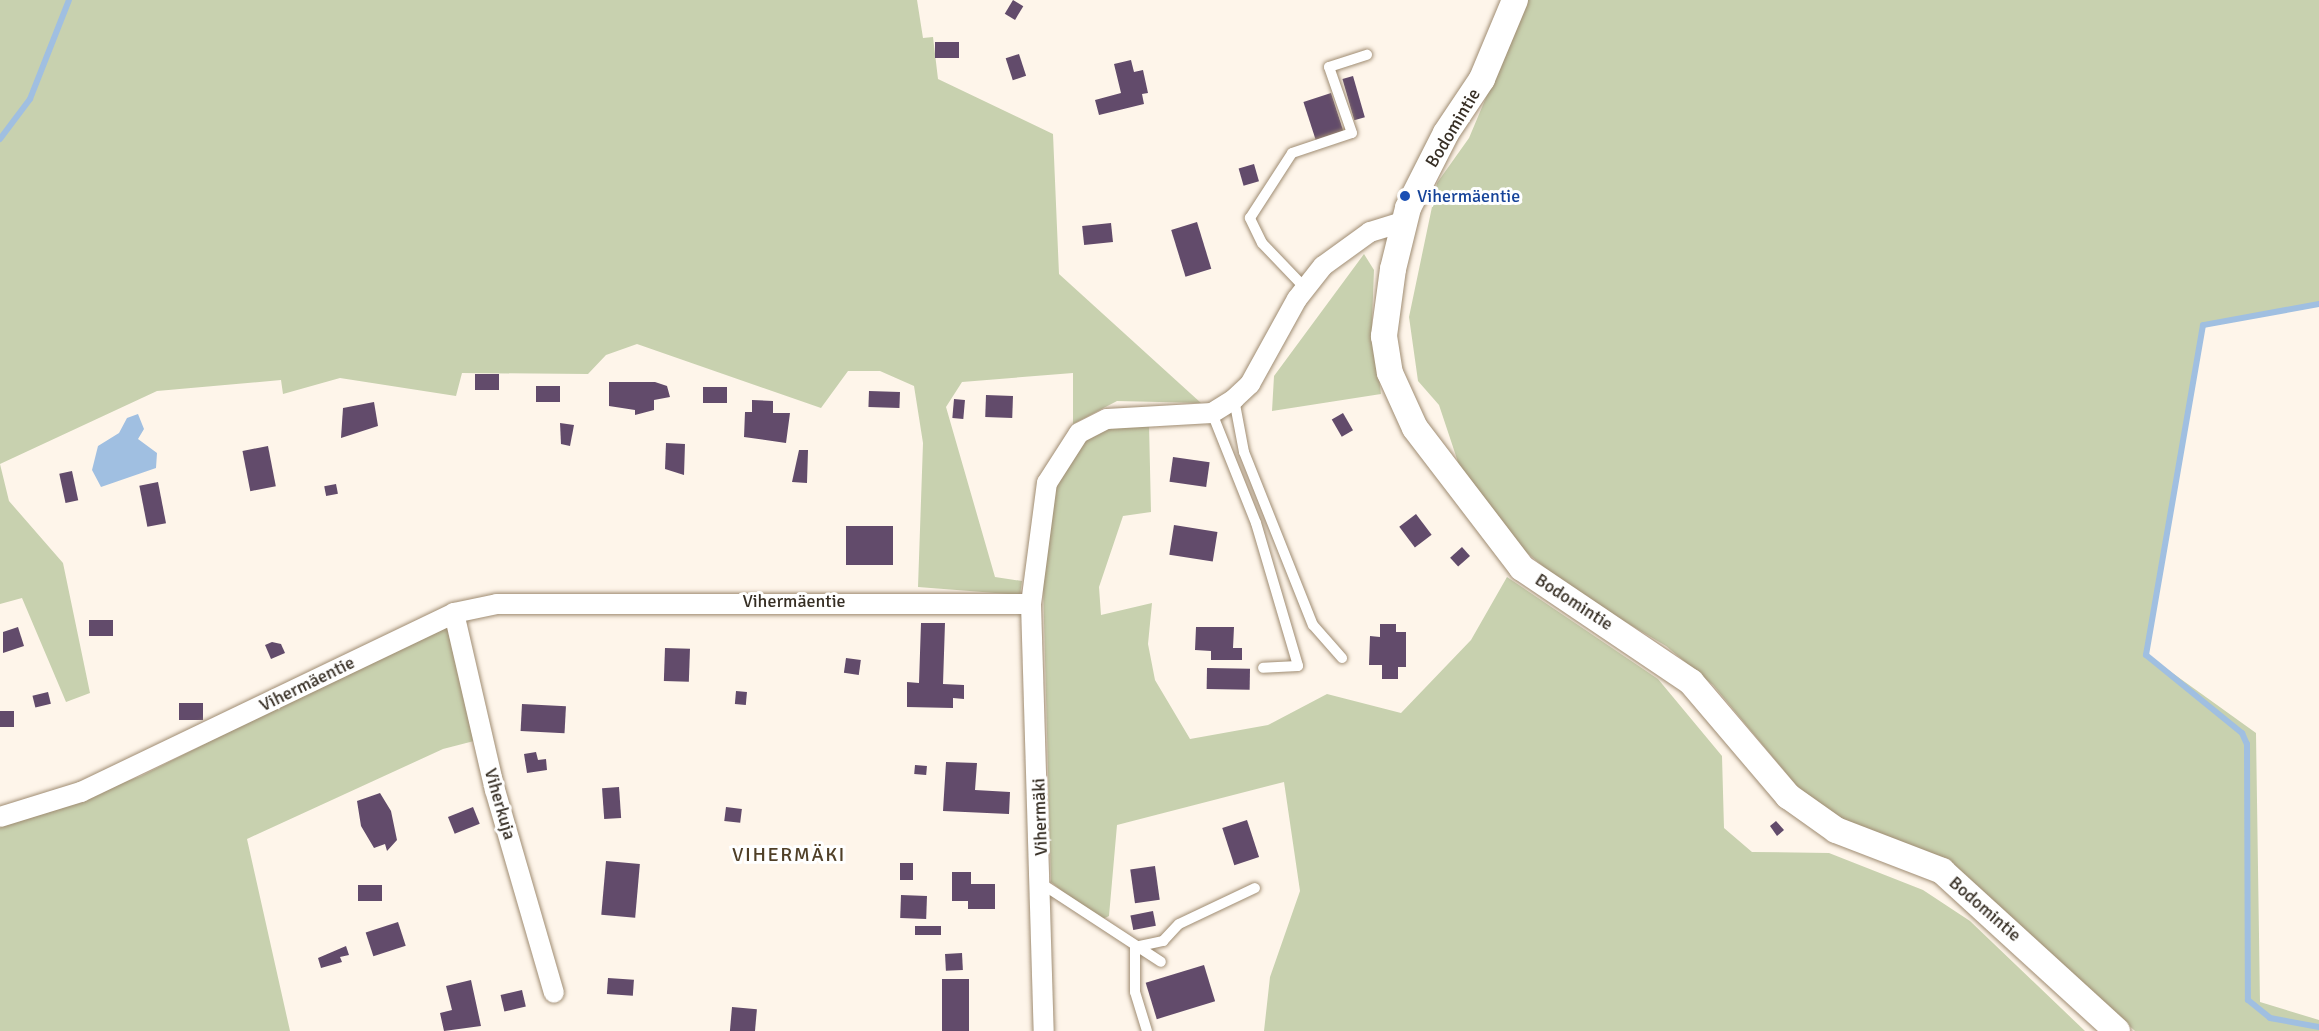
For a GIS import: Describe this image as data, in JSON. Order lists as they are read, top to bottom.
{
  "streets": {
    "street": [
      "Bodomintie",
      "Vihermäentie",
      "Viherkuja",
      "Vihermäki"
    ]
  },
  "crossings": [
    ["Vihermäentie", "Viherkuja"],
    ["Vihermäentie", "Vihermäki"]
  ],
  "districts": ["VIHERMÄKI"],
  "places": ["Vihermäentie"]
}
